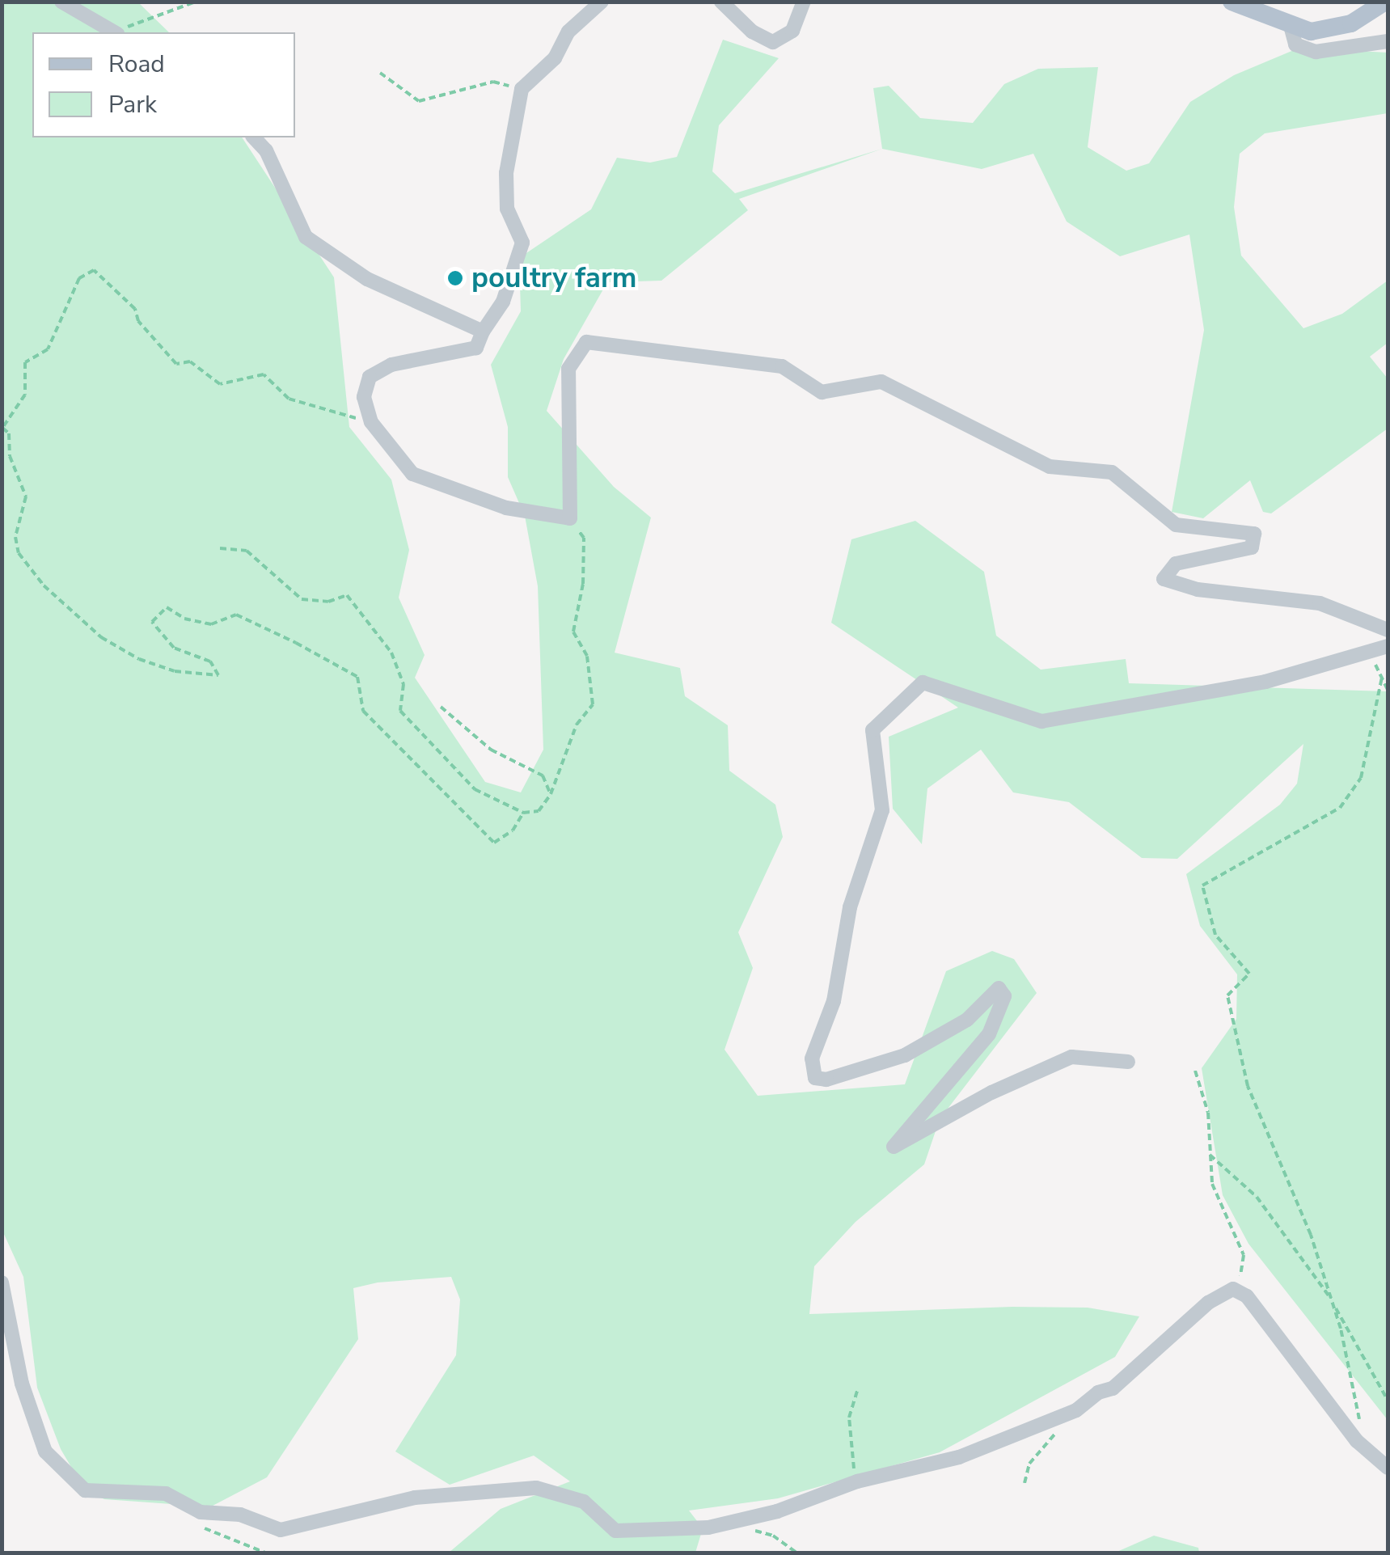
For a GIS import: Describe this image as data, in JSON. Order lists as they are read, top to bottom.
{
  "places": ["poultry farm"],
  "legend": ["Road", "Park"]
}
